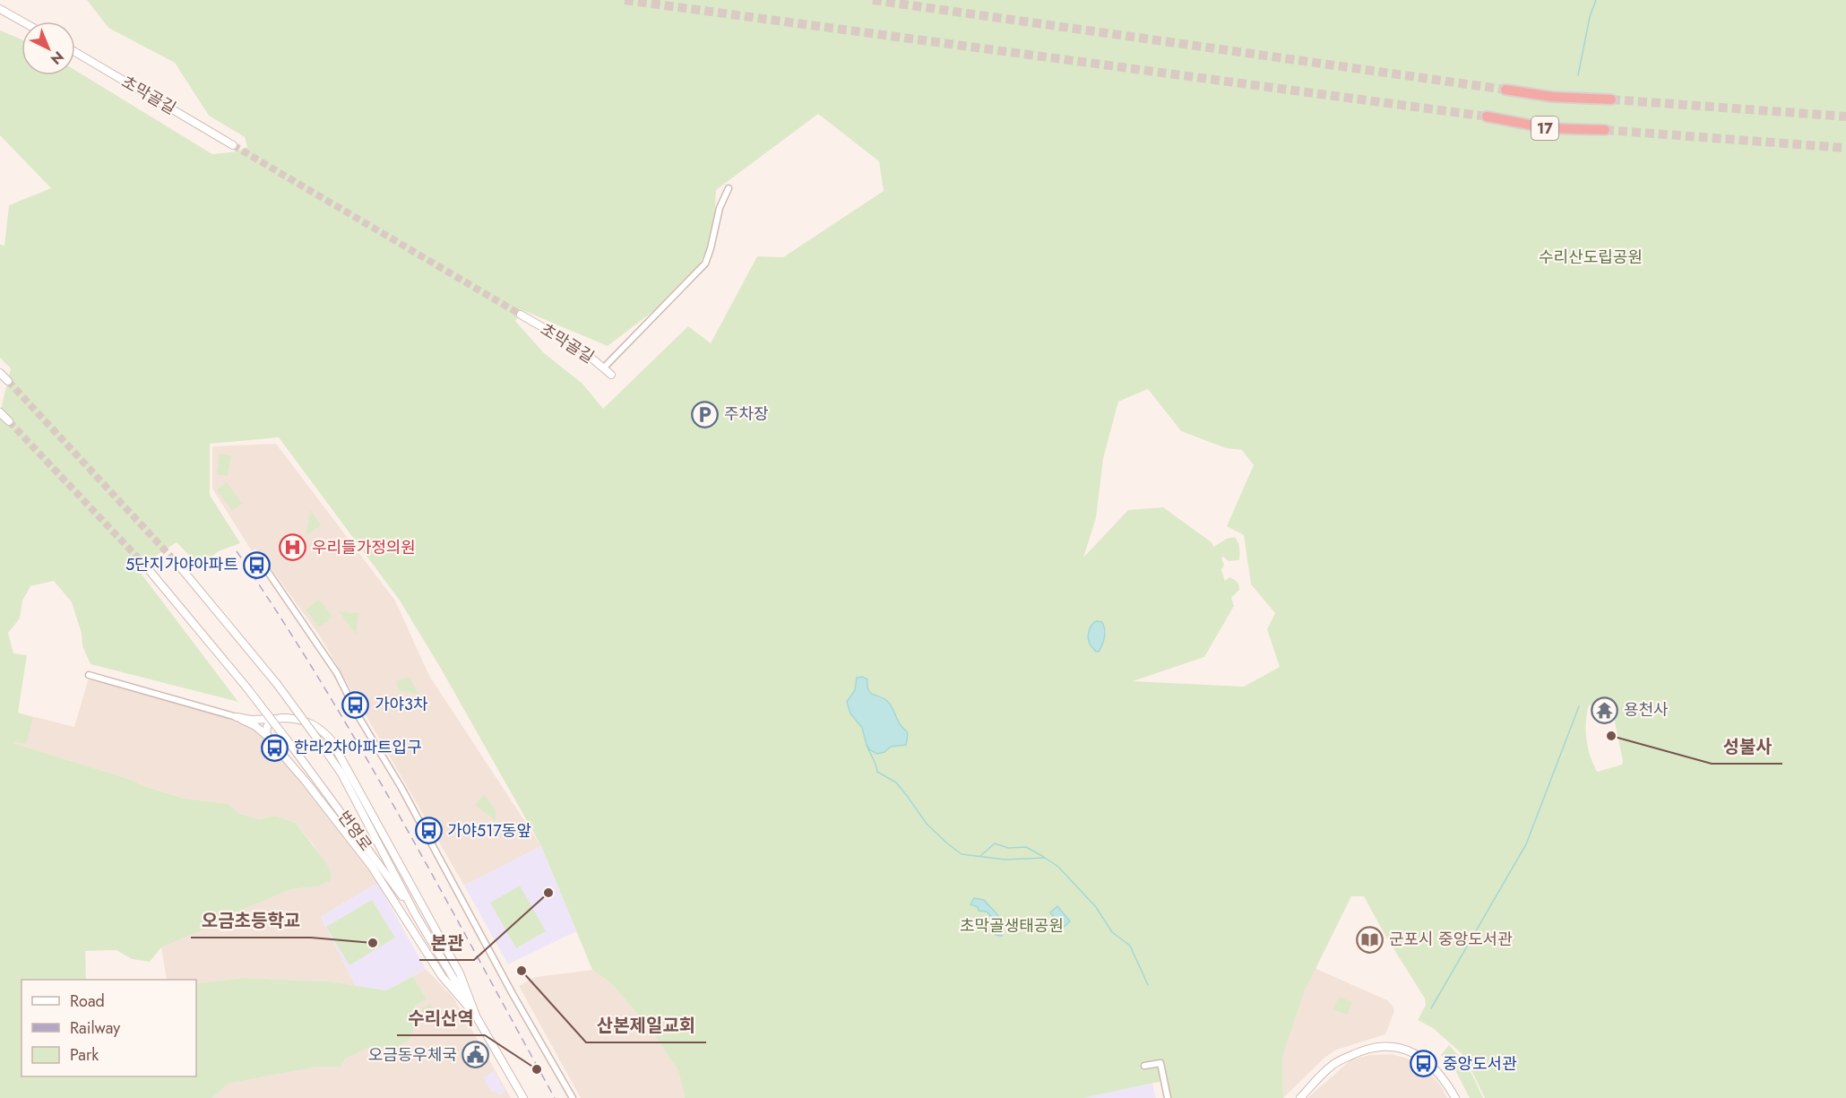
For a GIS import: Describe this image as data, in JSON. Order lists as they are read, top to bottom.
{
  "streets": {
    "highway": ["17"],
    "street": ["초막골길", "번영로"]
  },
  "parks": ["수리산도립공원", "초막골생태공원"],
  "places": {
    "parking": ["주차장"],
    "hospital": ["우리들가정의원"],
    "bus stop": [
      "5단지가야아파트",
      "가야3차",
      "한라2차아파트입구",
      "가야517동앞",
      "중앙도서관"
    ],
    "temple": ["용천사"],
    "other": [
      "성불사",
      "본관",
      "오금초등학교",
      "산본제일교회",
      "수리산역"
    ],
    "library": ["군포시 중앙도서관"],
    "public building": ["오금동우체국"]
  },
  "legend": ["Road", "Railway", "Park"],
  "north": "bottom right"
}
